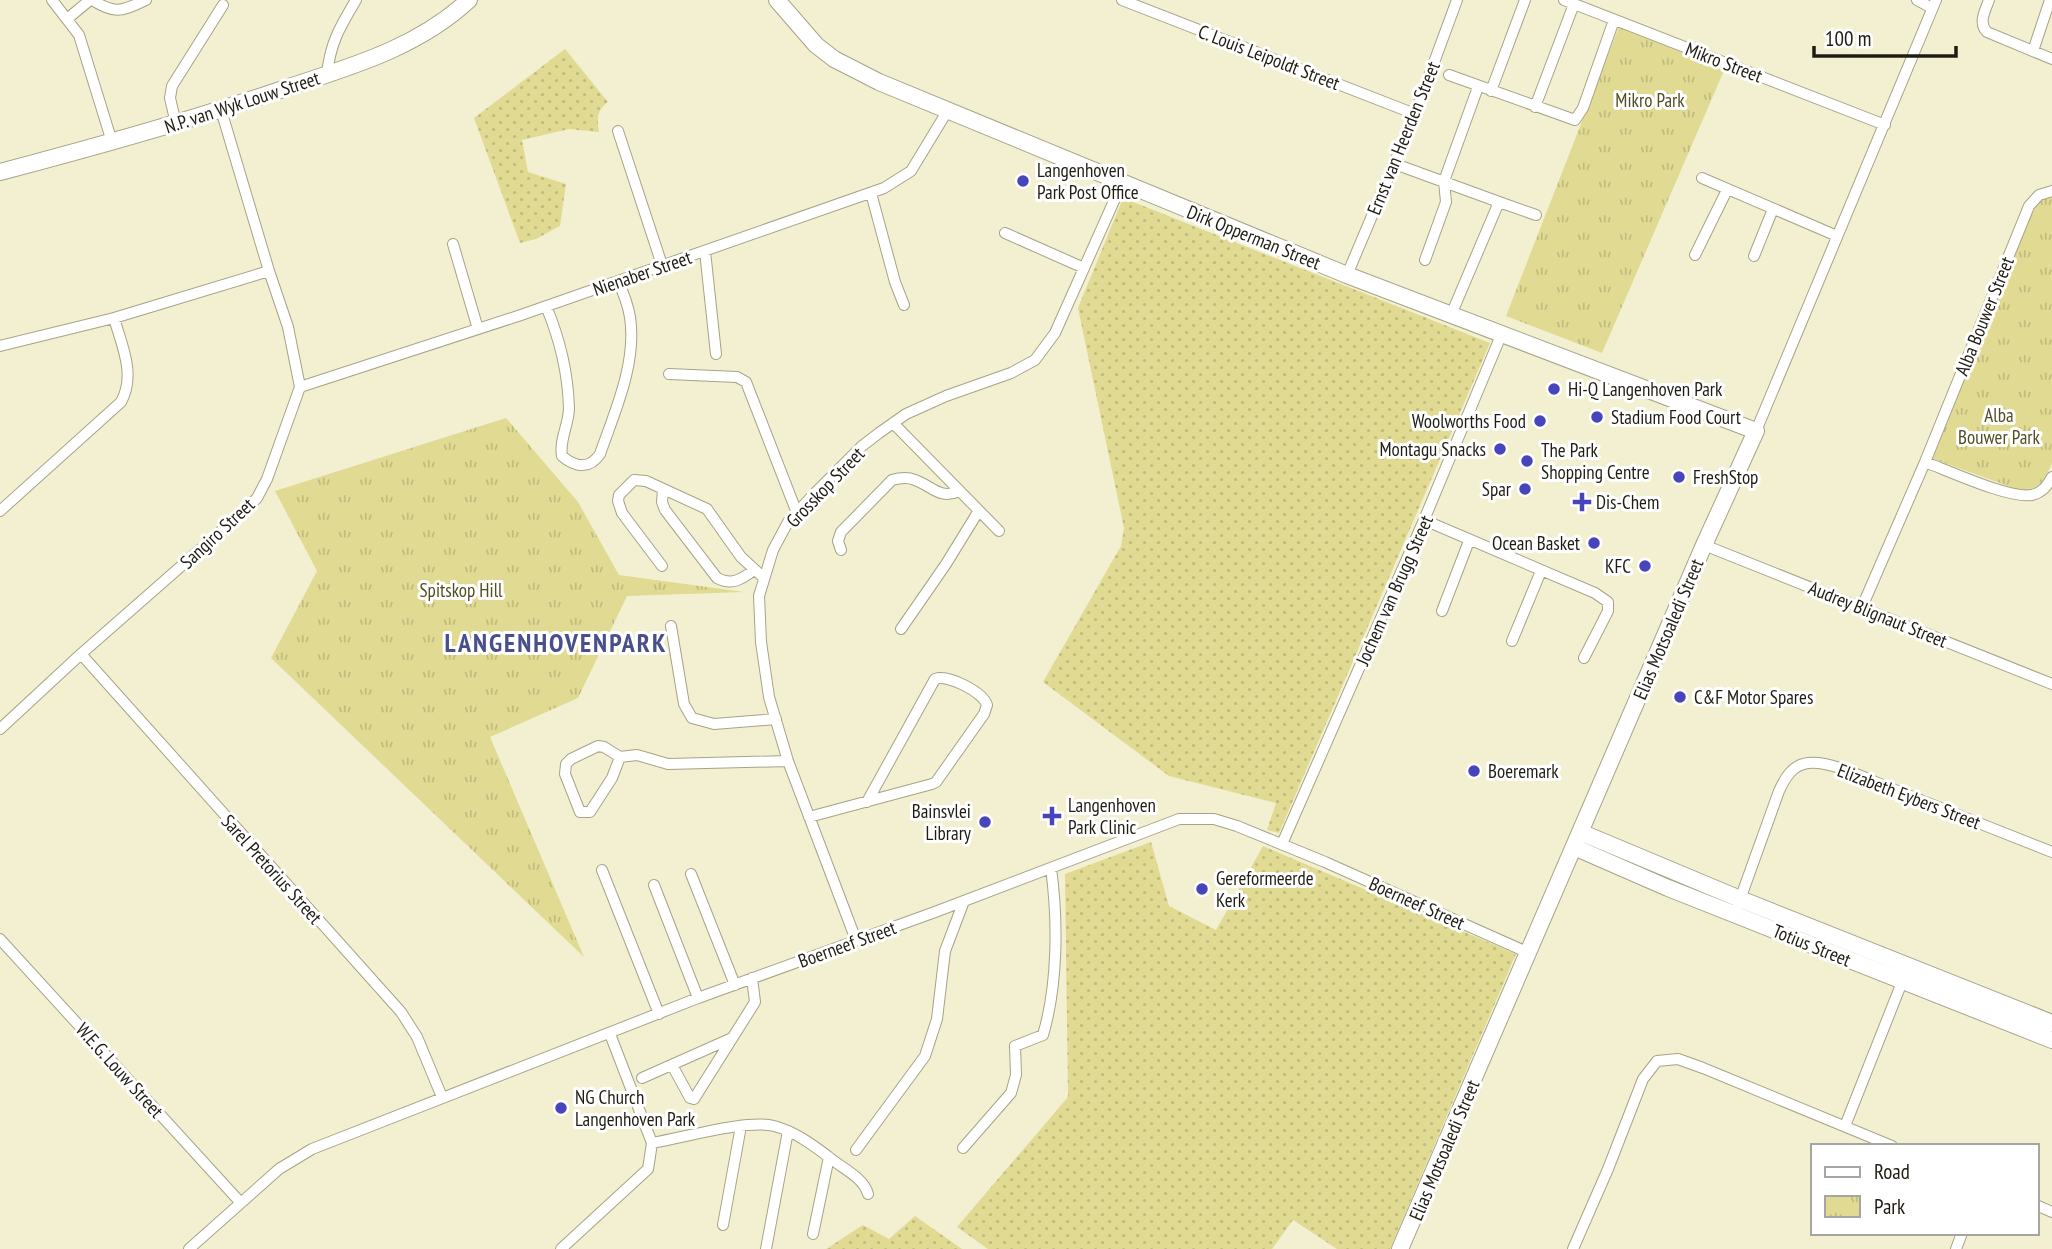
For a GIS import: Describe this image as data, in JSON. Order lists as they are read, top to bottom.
{
  "streets": {
    "street": [
      "C. Louis Leipoldt Street",
      "Mikro Street",
      "N.P. van Wyk Louw Street",
      "Ernst van Heerden Street",
      "Dirk Opperman Street",
      "Nienaber Street",
      "Alba Bouwer Street",
      "Grosskop Street",
      "Sangiro Street",
      "Jochem van Brugg Street",
      "Audrey Blignaut Street",
      "Elias Motsoaledi Street",
      "Elizabeth Eybers Street",
      "Sarel Pretorius Street",
      "Boerneef Street",
      "Totius Street",
      "W.E.G. Louw Street"
    ]
  },
  "crossings": [
    ["C. Louis Leipoldt Street", "Ernst van Heerden Street"],
    ["Mikro Street", "Elias Motsoaledi Street"],
    ["N.P. van Wyk Louw Street", "Sangiro Street"],
    ["Ernst van Heerden Street", "Dirk Opperman Street"],
    ["Dirk Opperman Street", "Nienaber Street"],
    ["Dirk Opperman Street", "Grosskop Street"],
    ["Dirk Opperman Street", "Jochem van Brugg Street"],
    ["Dirk Opperman Street", "Elias Motsoaledi Street"],
    ["Nienaber Street", "Sangiro Street"],
    ["Alba Bouwer Street", "Audrey Blignaut Street"],
    ["Grosskop Street", "Boerneef Street"],
    ["Sangiro Street", "Sarel Pretorius Street"],
    ["Jochem van Brugg Street", "Boerneef Street"],
    ["Audrey Blignaut Street", "Elias Motsoaledi Street"],
    ["Elias Motsoaledi Street", "Boerneef Street"],
    ["Elias Motsoaledi Street", "Totius Street"],
    ["Elizabeth Eybers Street", "Totius Street"],
    ["Sarel Pretorius Street", "Boerneef Street"],
    ["Boerneef Street", "W.E.G. Louw Street"]
  ],
  "districts": ["LANGENHOVENPARK"],
  "parks": ["Mikro Park", "Alba Bouwer Park", "Spitskop Hill"],
  "places": {
    "other": [
      "Langenhoven Park Post Office",
      "Hi-Q Langenhoven Park",
      "Stadium Food Court",
      "Woolworths Food",
      "Montagu Snacks",
      "The Park Shopping Centre",
      "FreshStop",
      "Spar",
      "Ocean Basket",
      "KFC",
      "C&F Motor Spares",
      "Boeremark",
      "Bainsvlei Library",
      "Gereformeerde Kerk",
      "NG Church Langenhoven Park"
    ],
    "health": ["Dis-Chem", "Langenhoven Park Clinic"]
  },
  "legend": ["Road", "Park"],
  "scale_bar": "100 m"
}
